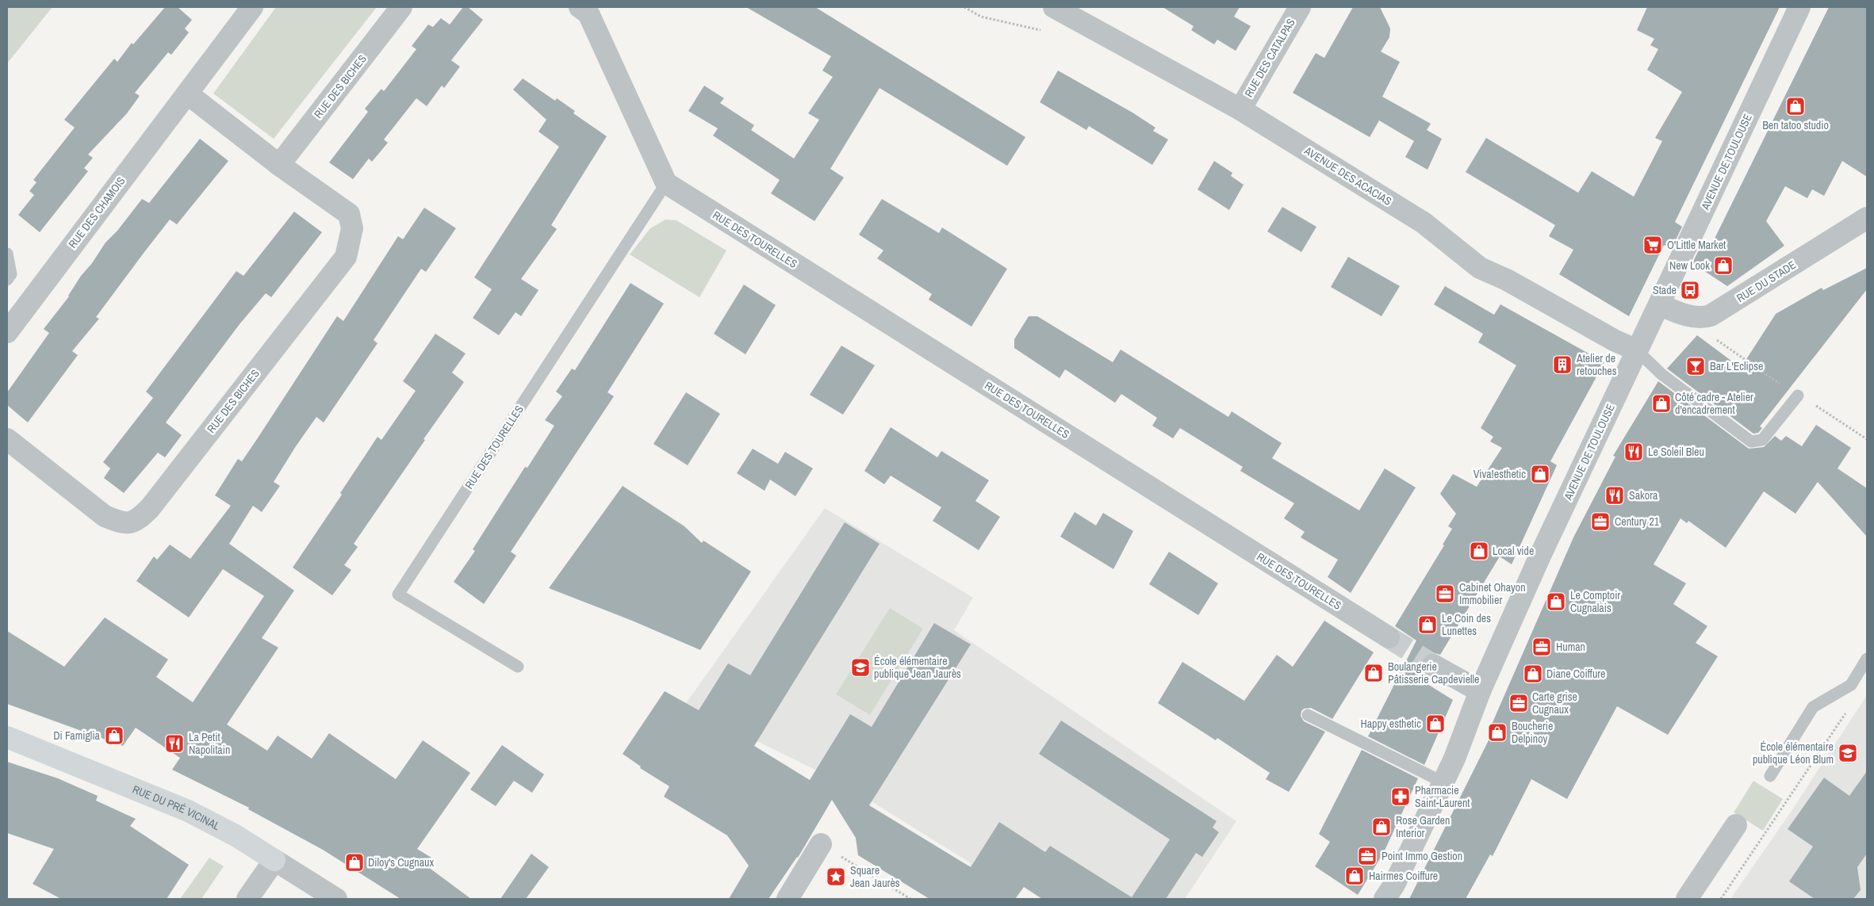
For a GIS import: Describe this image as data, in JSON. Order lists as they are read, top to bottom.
{
  "streets": {
    "main road": ["RUE DU PRÉ VICINAL"],
    "street": [
      "RUE DES CATALPAS",
      "RUE DES BICHES",
      "AVENUE DE TOULOUSE",
      "AVENUE DES ACACIAS",
      "RUE DES CHAMOIS",
      "RUE DES TOURELLES",
      "RUE DU STADE"
    ]
  },
  "crossings": [
    ["RUE DES CATALPAS", "AVENUE DES ACACIAS"],
    ["RUE DES BICHES", "RUE DES CHAMOIS"],
    ["AVENUE DE TOULOUSE", "AVENUE DES ACACIAS"],
    ["AVENUE DE TOULOUSE", "RUE DU STADE"]
  ],
  "places": {
    "shop": [
      "Ben tatoo studio",
      "New Look",
      "Côté cadre - Atelier d'encadrement",
      "Viva!esthetic",
      "Local vide",
      "Le Comptoir Cugnalais",
      "Le Coin des Lunettes",
      "Boulangerie Pâtisserie Capdevielle",
      "Diane Coiffure",
      "Happy esthetic",
      "Boucherie Delpinoy",
      "Di Famiglia",
      "Rose Garden Interior",
      "Diloy's Cugnaux",
      "Hairmes Coiffure"
    ],
    "supermarket": ["O'Little Market"],
    "bus stop": ["Stade"],
    "building": ["Atelier de retouches"],
    "bar": ["Bar L'Eclipse"],
    "restaurant": ["Le Soleil Bleu", "Sakora", "La Petit Napolitain"],
    "office": [
      "Century 21",
      "Cabinet Ohayon Immobilier",
      "Human",
      "Carte grise Cugnaux",
      "Point Immo Gestion"
    ],
    "school or university": ["École élémentaire publique Jean Jaurès", "École élémentaire publique Léon Blum"],
    "pharmacy": ["Pharmacie Saint-Laurent"],
    "place": ["Square Jean Jaurès"]
  }
}
